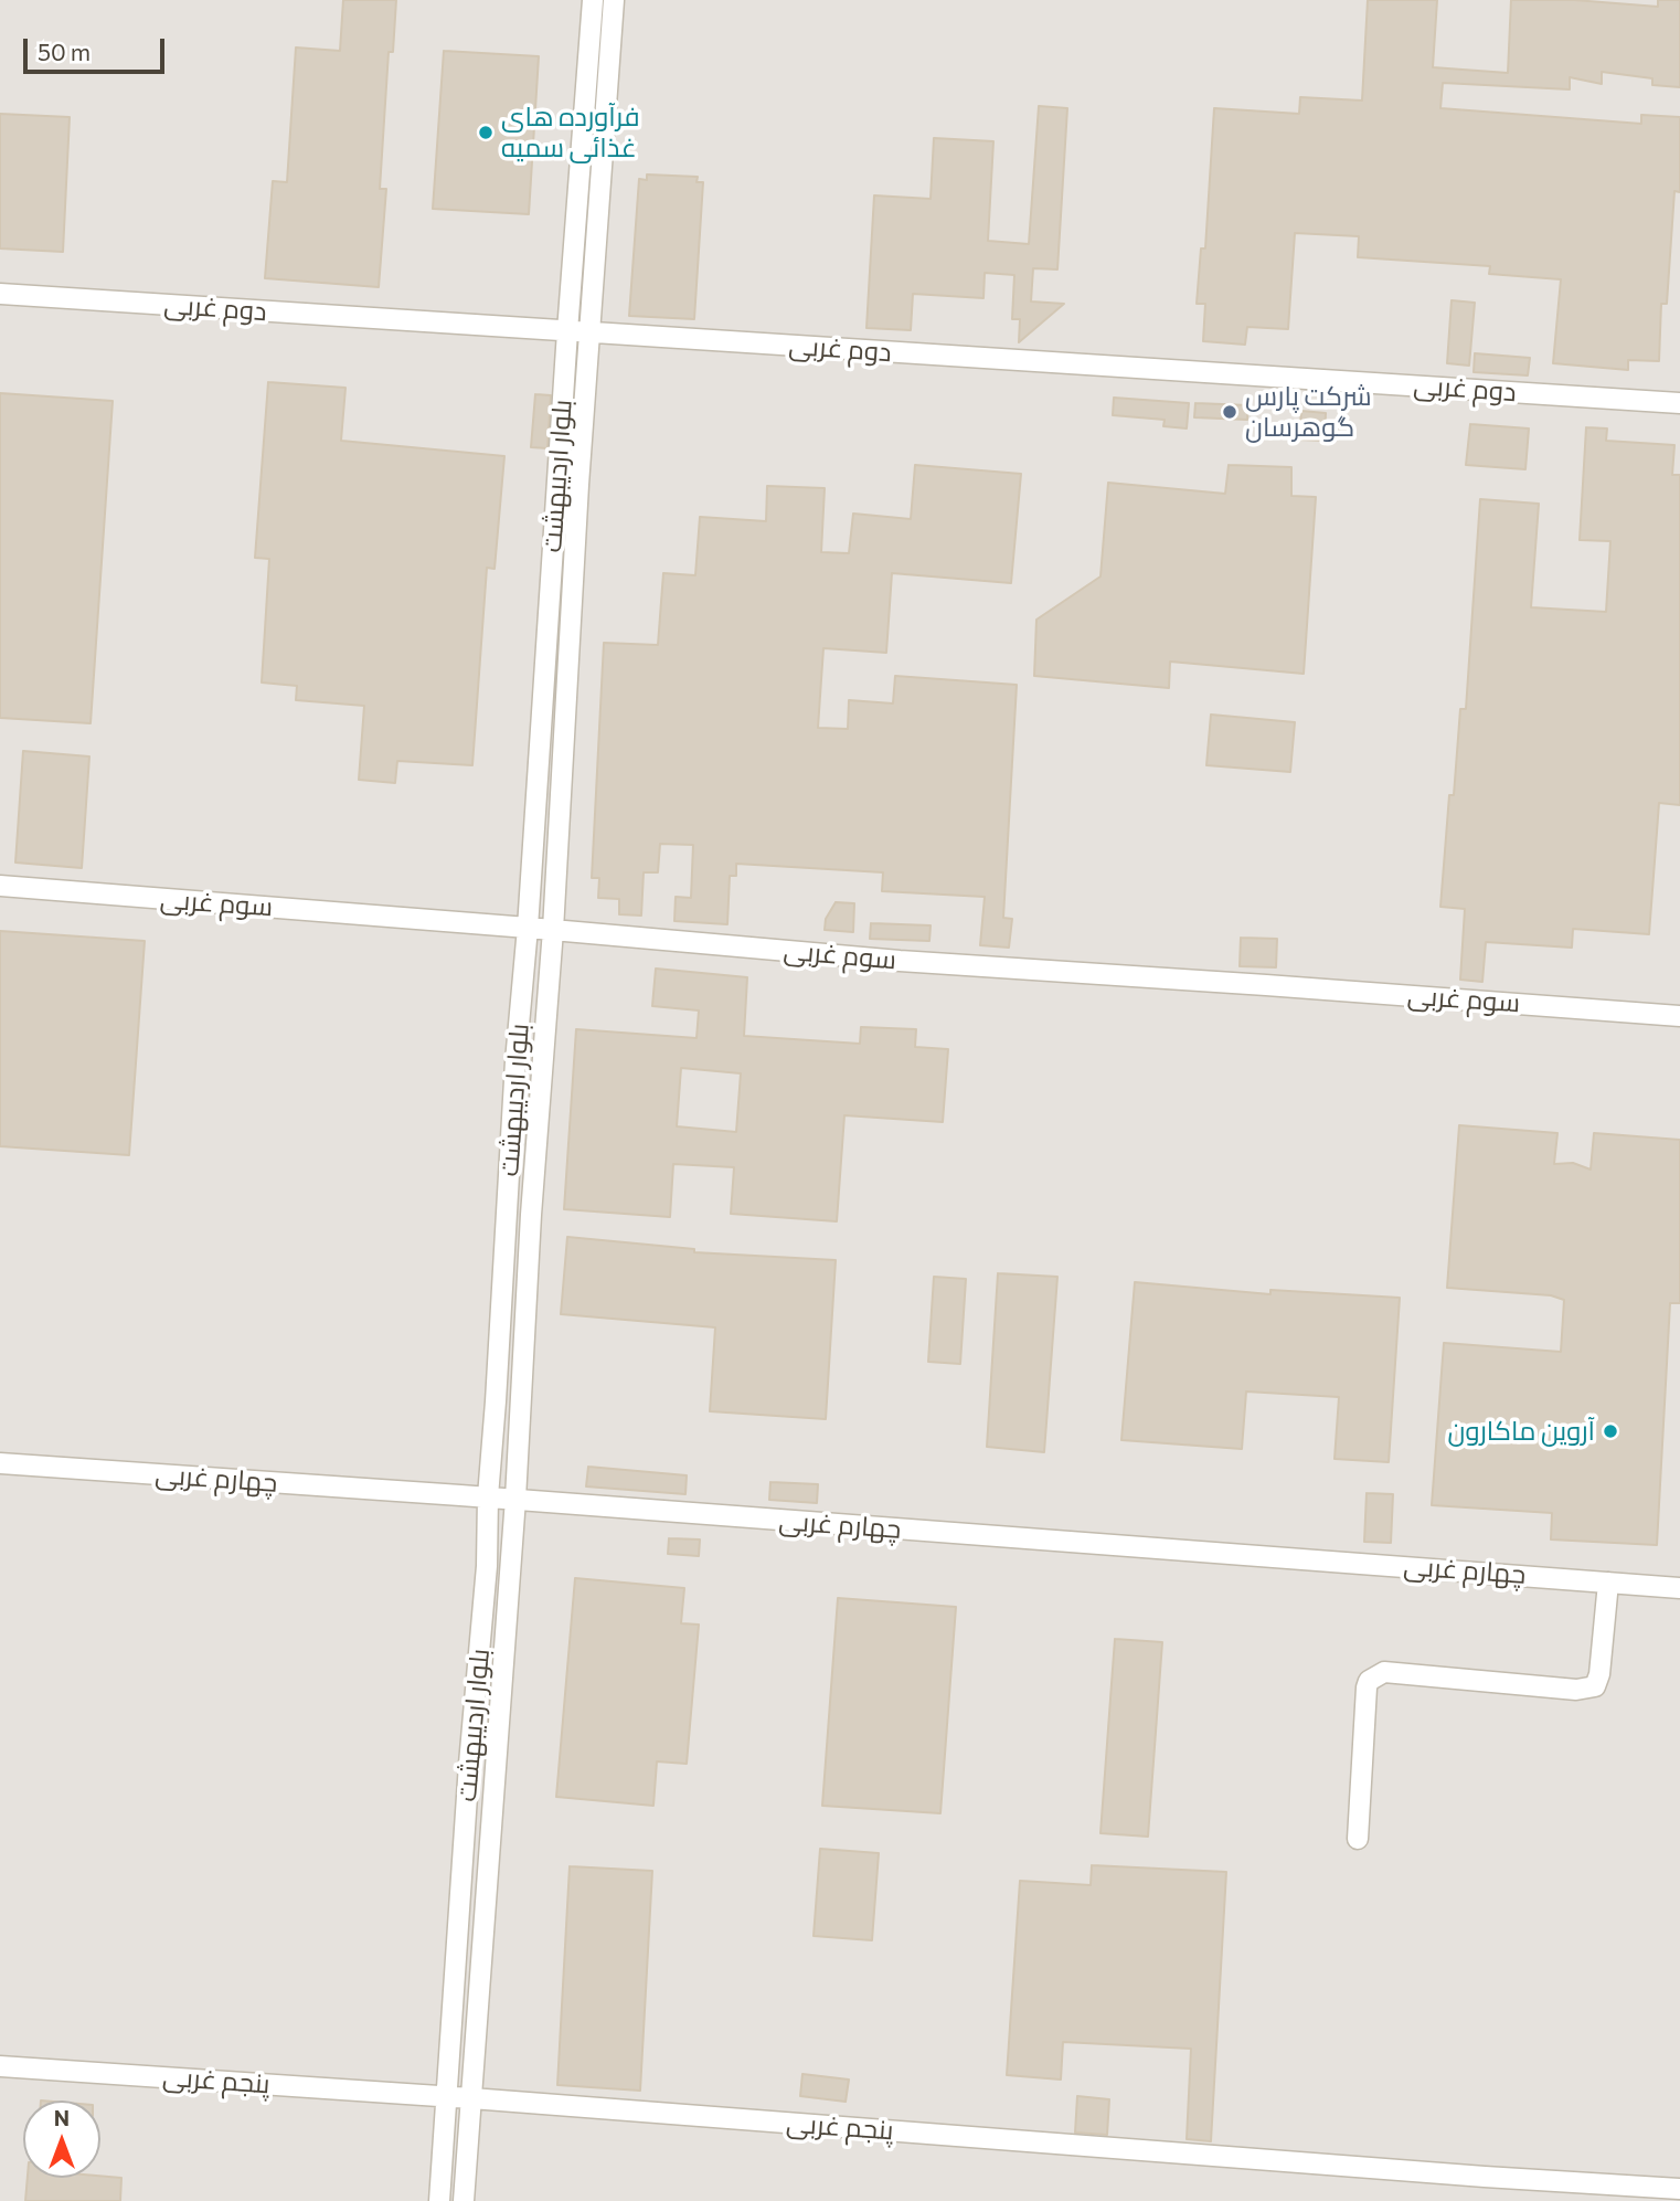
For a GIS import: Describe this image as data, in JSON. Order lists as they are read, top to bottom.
{
  "streets": {
    "street": [
      "دوم غربی",
      "بلوار اردیبهشت",
      "سوم غربی",
      "چهارم غربی",
      "پنجم غربی"
    ]
  },
  "crossings": [
    ["دوم غربی", "بلوار اردیبهشت"],
    ["بلوار اردیبهشت", "سوم غربی"],
    ["بلوار اردیبهشت", "چهارم غربی"],
    ["بلوار اردیبهشت", "پنجم غربی"]
  ],
  "places": ["فرآورده های غذائی سمیه", "شرکت پارس گوهرسان", "آروین ماکارون"],
  "scale_bar": "50 m",
  "north": "top"
}
